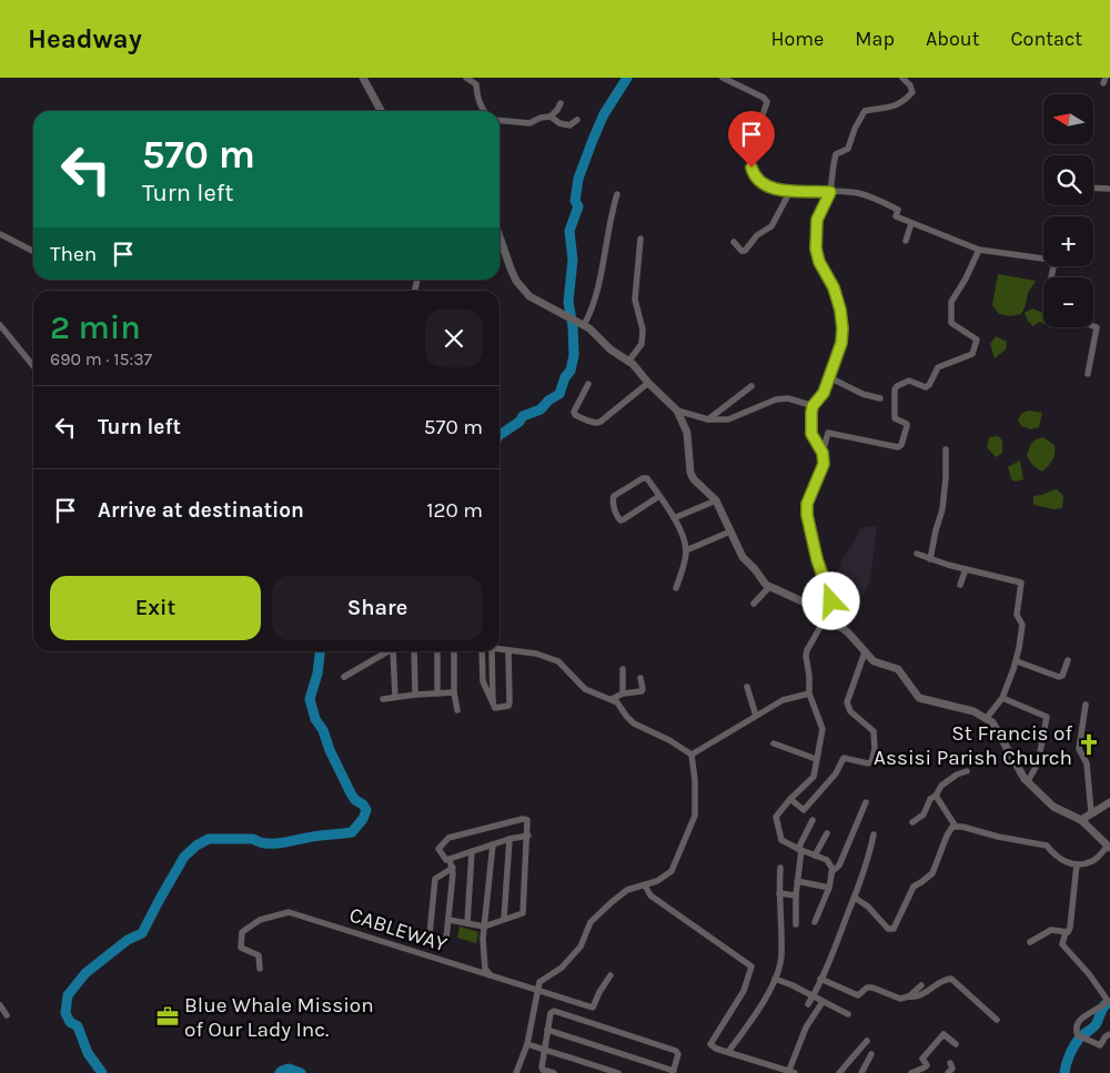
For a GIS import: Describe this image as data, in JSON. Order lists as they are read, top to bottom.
{
  "streets": {
    "street": ["CABLEWAY"]
  },
  "places": {
    "church": ["St Francis of Assisi Parish Church"],
    "office": ["Blue Whale Mission of Our Lady Inc."]
  },
  "north": "left",
  "page": {
    "header": "Headway",
    "nav": [
      "Home",
      "Map",
      "About",
      "Contact"
    ],
    "map_buttons": ["+", "−"],
    "turn": ["570 m", "Turn left"],
    "then": "Then",
    "heading": ["2 min", "690 m · 15:37"],
    "list": [
      {
        "name": "Turn left",
        "value": "570 m"
      },
      {
        "name": "Arrive at destination",
        "value": "120 m"
      }
    ],
    "buttons": ["Exit", "Share"]
  }
}
